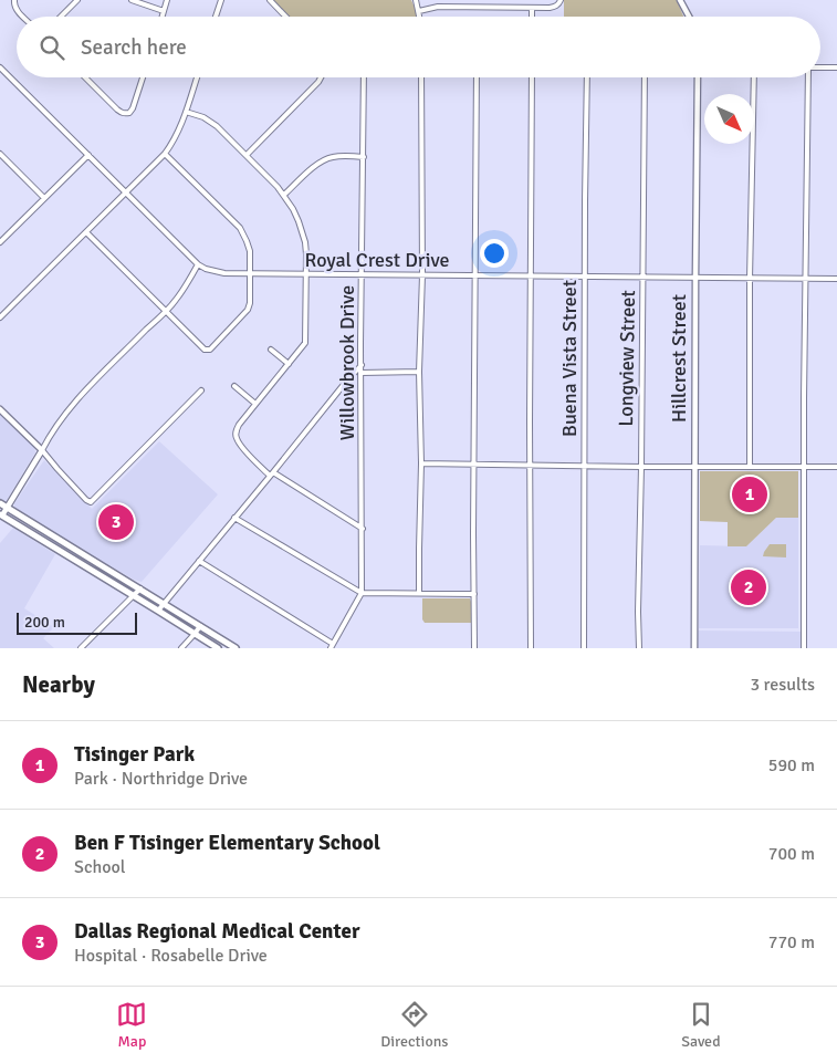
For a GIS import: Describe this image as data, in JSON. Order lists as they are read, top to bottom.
{
  "streets": {
    "street": [
      "Royal Crest Drive",
      "Buena Vista Street",
      "Longview Street",
      "Hillcrest Street",
      "Willowbrook Drive"
    ]
  },
  "crossings": [
    ["Royal Crest Drive", "Buena Vista Street"],
    ["Royal Crest Drive", "Longview Street"],
    ["Royal Crest Drive", "Hillcrest Street"],
    ["Royal Crest Drive", "Willowbrook Drive"]
  ],
  "scale_bar": "200 m",
  "north": "bottom right",
  "page": {
    "search": "Search here",
    "pins": ["1", "3", "2"],
    "scale": "200 m",
    "heading": ["Nearby", "3 results"],
    "list": [
      {
        "mark": "1",
        "name": "Tisinger Park",
        "note": "Park · Northridge Drive",
        "value": "590 m"
      },
      {
        "mark": "2",
        "name": "Ben F Tisinger Elementary School",
        "note": "School",
        "value": "700 m"
      },
      {
        "mark": "3",
        "name": "Dallas Regional Medical Center",
        "note": "Hospital · Rosabelle Drive",
        "value": "770 m"
      }
    ],
    "nav": ["Map", "Directions", "Saved"]
  }
}
